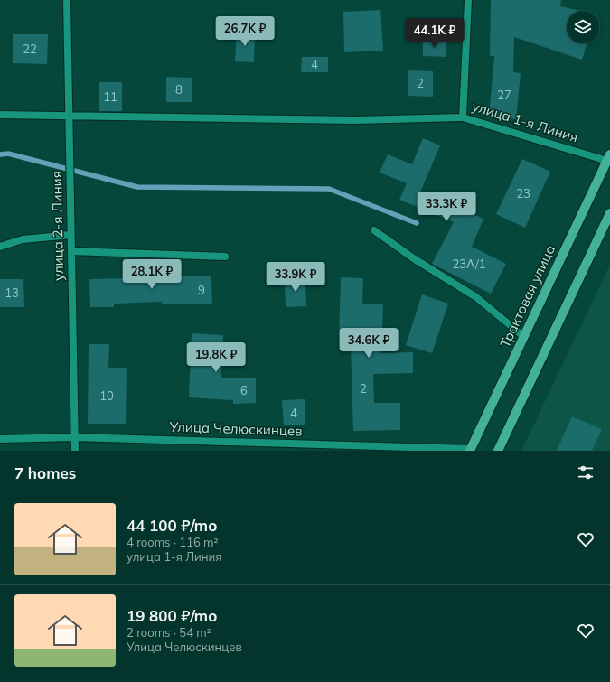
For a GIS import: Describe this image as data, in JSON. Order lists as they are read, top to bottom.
{
  "streets": {
    "main road": ["Трактовая улица"],
    "street": ["улица 1-я Линия", "улица 2-я Линия", "Улица Челюскинцев"]
  },
  "crossings": [
    ["улица 1-я Линия", "Трактовая улица"],
    ["улица 2-я Линия", "Улица Челюскинцев"],
    ["Трактовая улица", "Улица Челюскинцев"]
  ],
  "house_numbers": [
    "22",
    "4",
    "2",
    "8",
    "27",
    "11",
    "23",
    "23А/1",
    "9",
    "13",
    "2",
    "6",
    "10",
    "4"
  ],
  "page": {
    "price": [
      "26.7K ₽",
      "44.1K ₽",
      "33.3K ₽",
      "28.1K ₽",
      "33.9K ₽",
      "34.6K ₽",
      "19.8K ₽"
    ],
    "heading": "7 homes",
    "list": [
      {
        "name": "44 100 ₽/mo",
        "note": "4 rooms · 116 m² · улица 1-я Линия"
      },
      {
        "name": "19 800 ₽/mo",
        "note": "2 rooms · 54 m² · Улица Челюскинцев"
      }
    ]
  }
}
